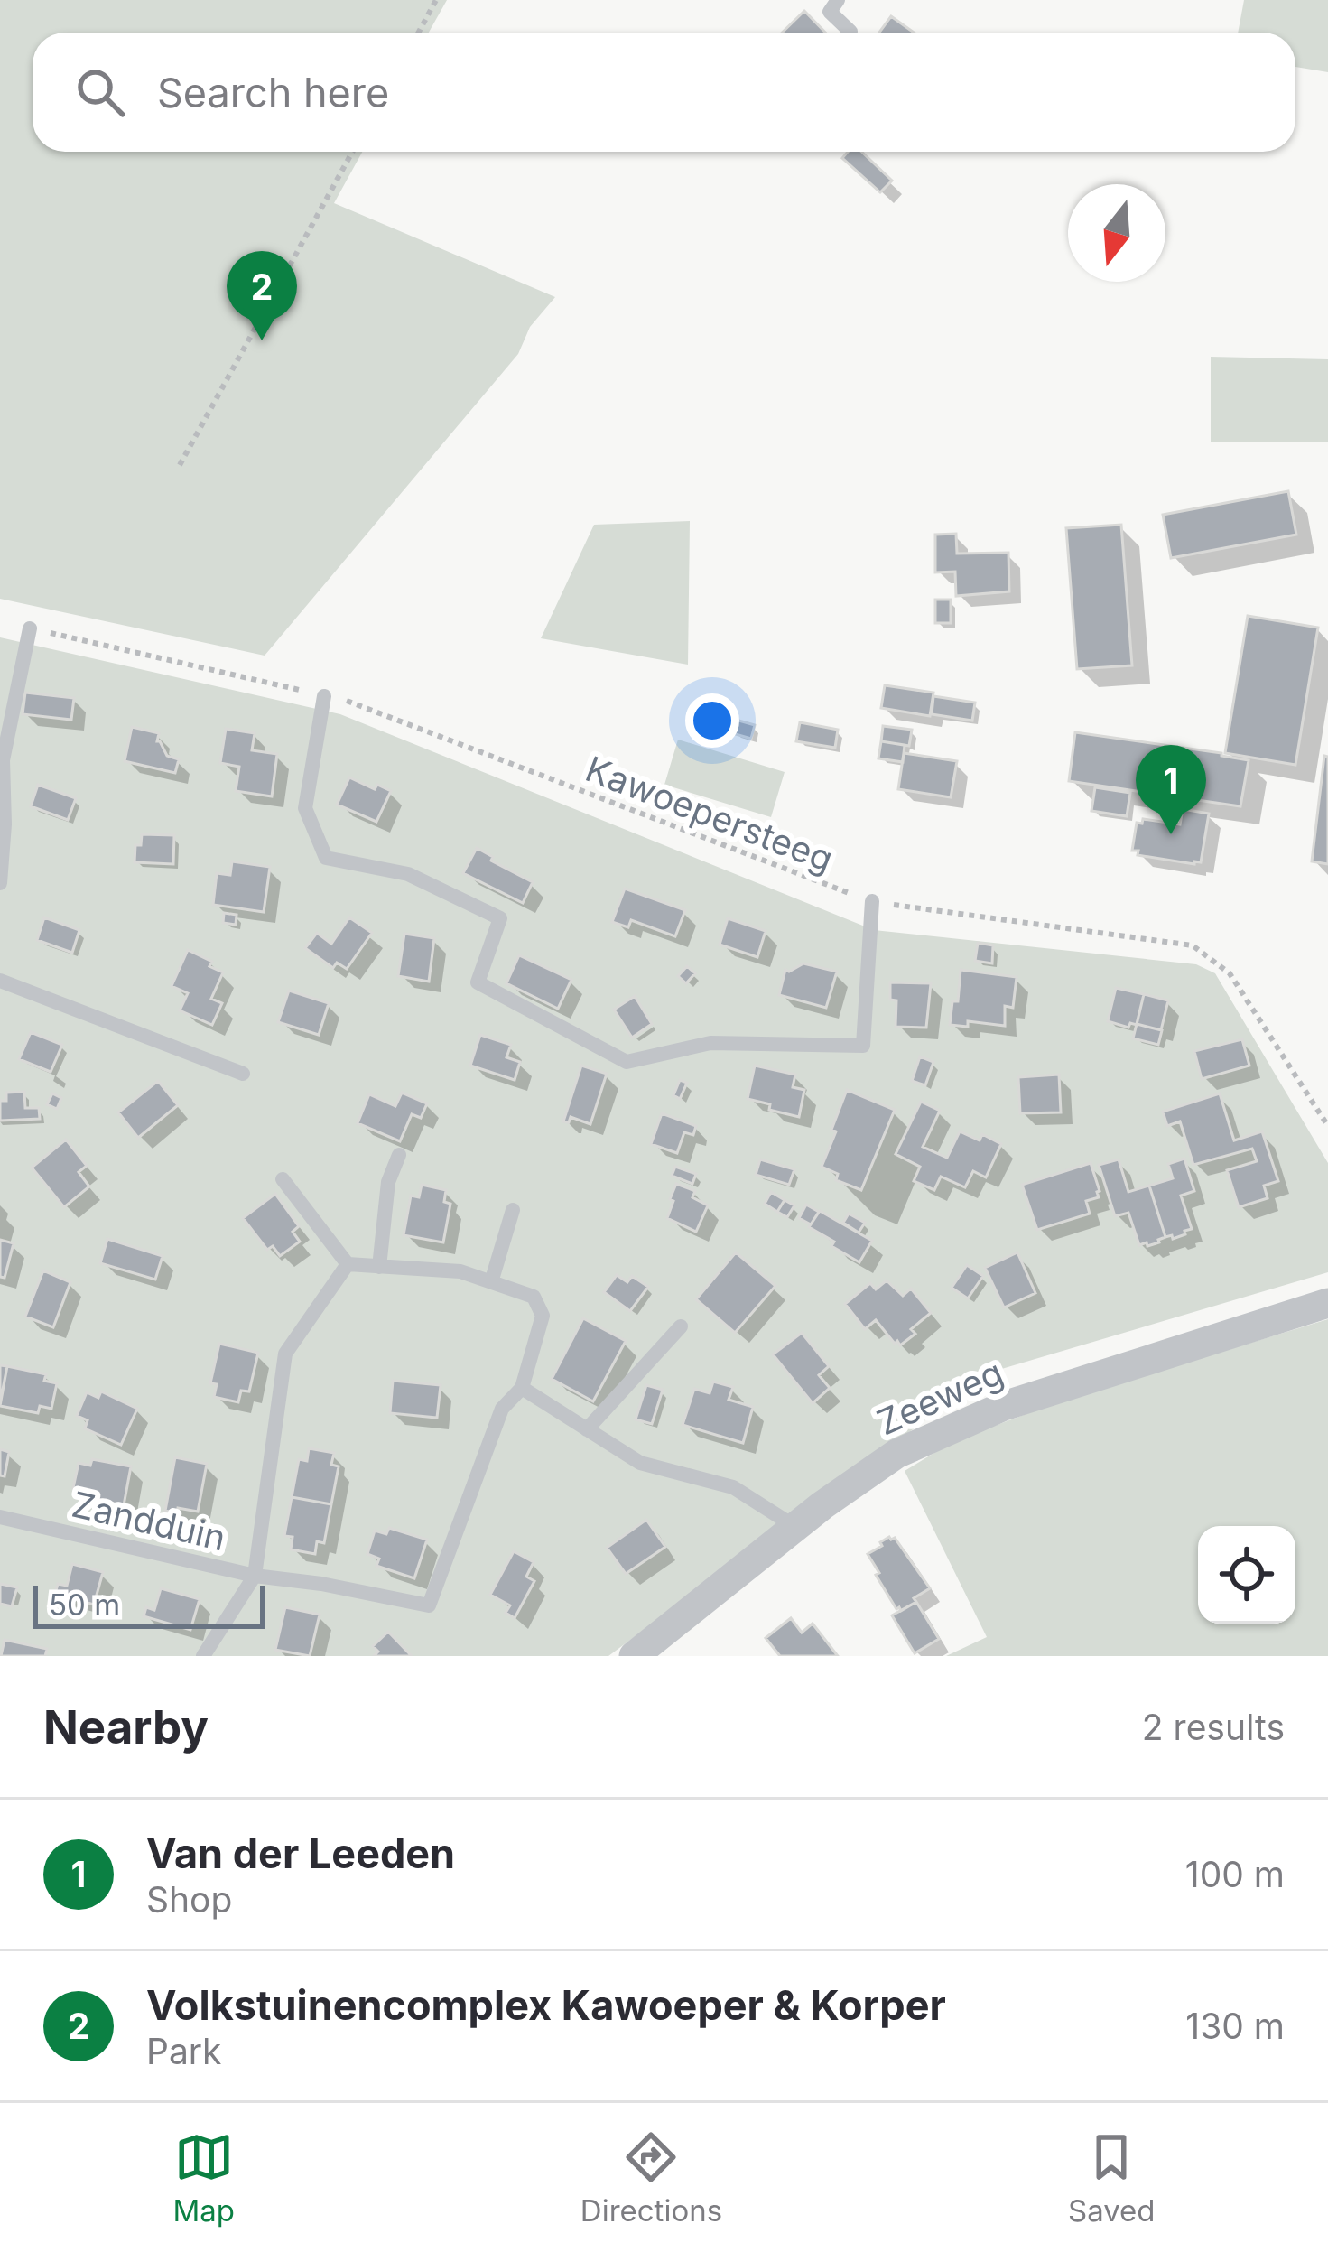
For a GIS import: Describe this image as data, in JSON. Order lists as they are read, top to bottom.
{
  "streets": {
    "street": ["Zeeweg"],
    "lane": ["Zandduin"],
    "path": ["Kawoepersteeg"]
  },
  "scale_bar": "50 m",
  "north": "bottom",
  "page": {
    "search": "Search here",
    "pins": ["2", "1"],
    "scale": "50 m",
    "heading": ["Nearby", "2 results"],
    "list": [
      {
        "mark": "1",
        "name": "Van der Leeden",
        "note": "Shop",
        "value": "100 m"
      },
      {
        "mark": "2",
        "name": "Volkstuinencomplex Kawoeper & Korper",
        "note": "Park",
        "value": "130 m"
      }
    ],
    "nav": ["Map", "Directions", "Saved"]
  }
}
